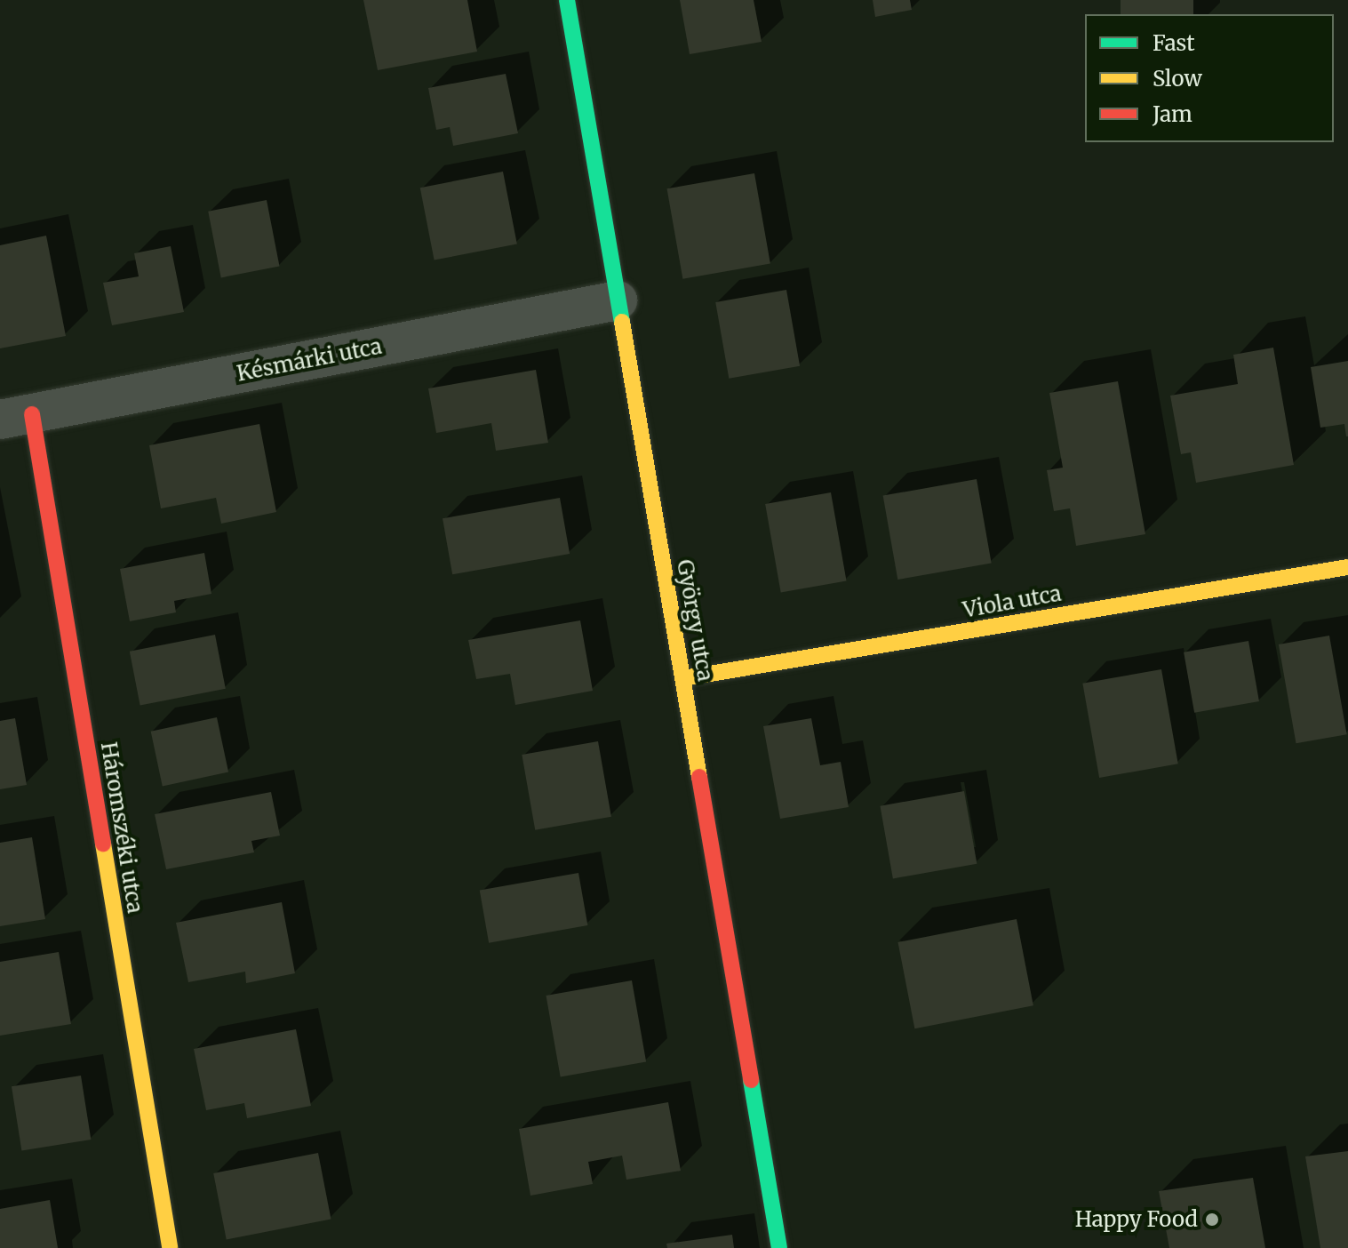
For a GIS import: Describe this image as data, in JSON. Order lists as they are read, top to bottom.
{
  "streets": {
    "street": [
      "Késmárki utca",
      "Viola utca",
      "György utca",
      "Háromszéki utca"
    ]
  },
  "crossings": [
    ["Késmárki utca", "György utca"],
    ["Késmárki utca", "Háromszéki utca"],
    ["Viola utca", "György utca"]
  ],
  "places": ["Happy Food"],
  "legend": ["Fast", "Slow", "Jam"]
}
